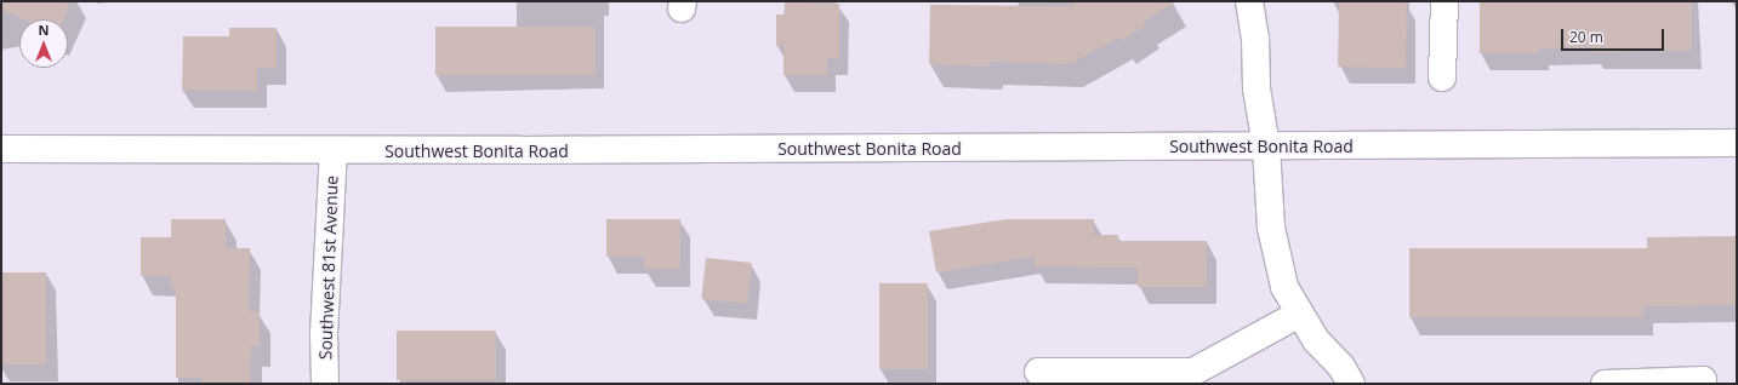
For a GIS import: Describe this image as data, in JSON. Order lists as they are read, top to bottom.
{
  "streets": {
    "main road": ["Southwest Bonita Road", "Southwest 81st Avenue"]
  },
  "crossings": [
    ["Southwest Bonita Road", "Southwest 81st Avenue"]
  ],
  "scale_bar": "20 m",
  "north": "top"
}
